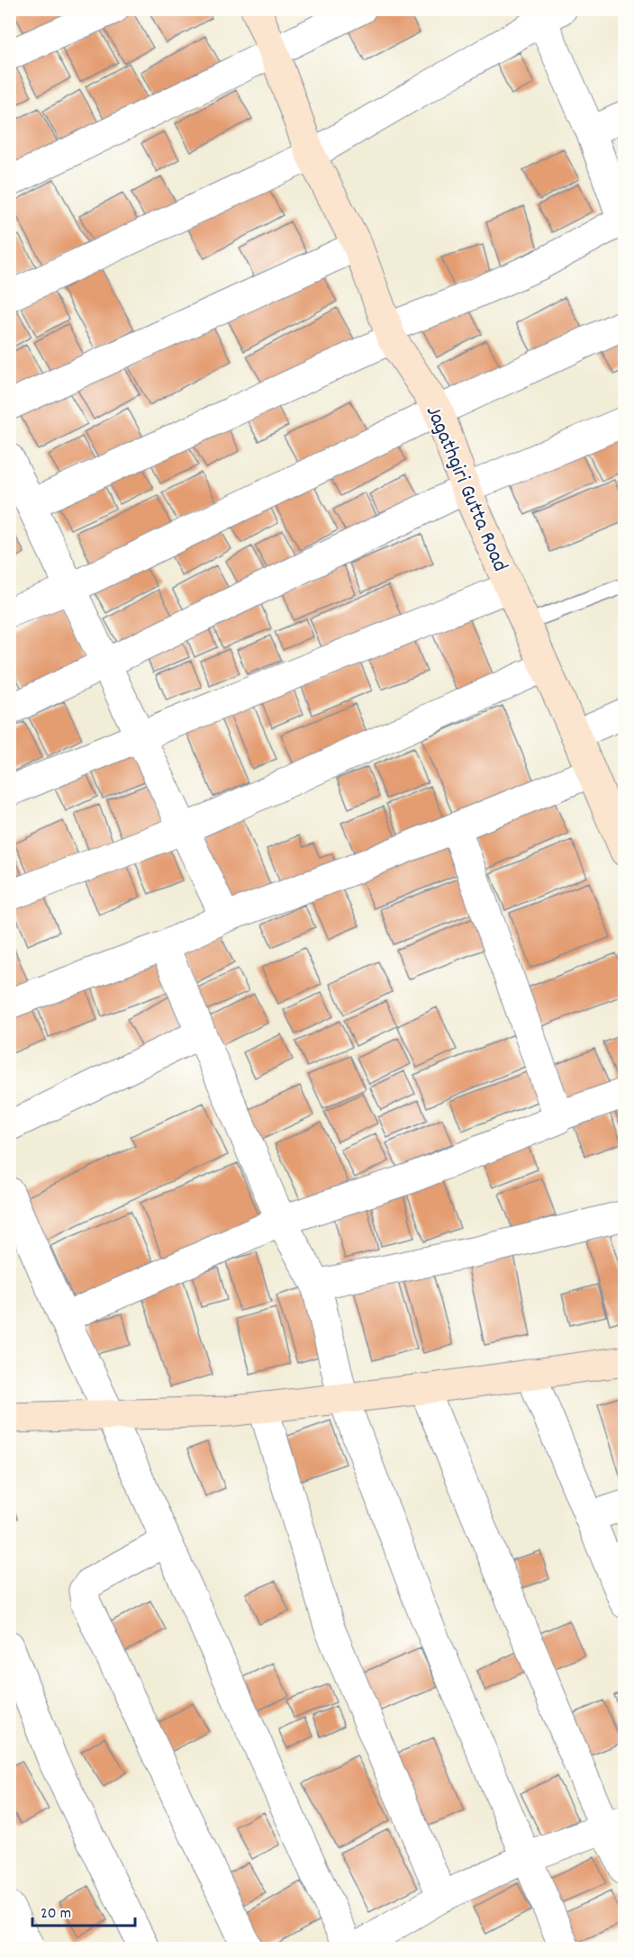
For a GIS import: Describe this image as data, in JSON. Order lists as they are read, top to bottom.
{
  "streets": {
    "street": ["Jagathgiri Gutta Road"]
  },
  "scale_bar": "20 m"
}
